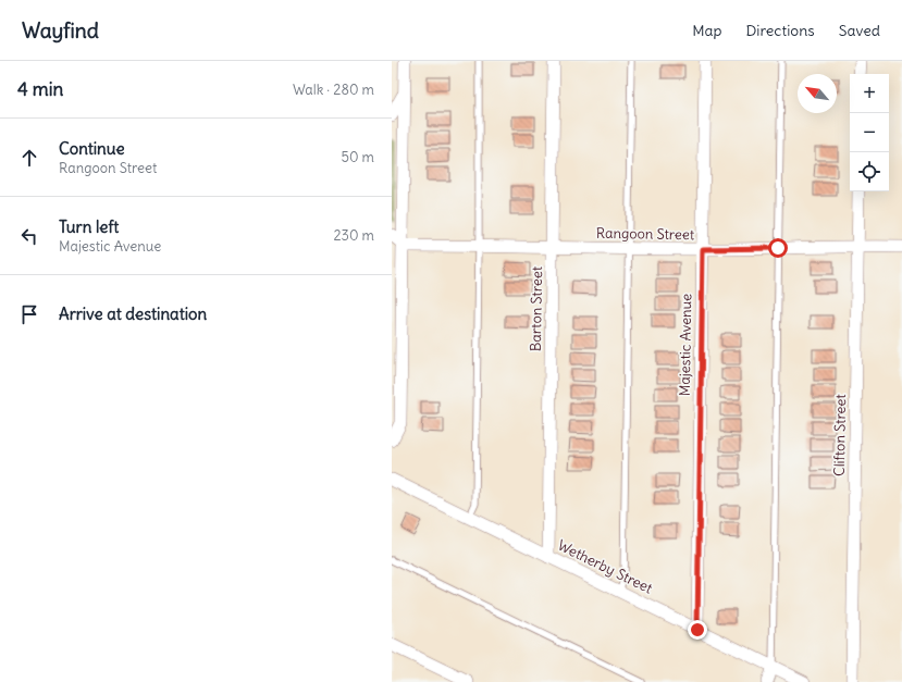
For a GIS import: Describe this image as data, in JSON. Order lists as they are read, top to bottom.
{
  "streets": {
    "street": [
      "Rangoon Street",
      "Barton Street",
      "Majestic Avenue",
      "Clifton Street",
      "Wetherby Street"
    ]
  },
  "crossings": [
    ["Rangoon Street", "Barton Street"],
    ["Rangoon Street", "Majestic Avenue"],
    ["Rangoon Street", "Clifton Street"],
    ["Barton Street", "Wetherby Street"],
    ["Majestic Avenue", "Wetherby Street"]
  ],
  "north": "top left",
  "page": {
    "header": "Wayfind",
    "nav": ["Map", "Directions", "Saved"],
    "heading": ["4 min", "Walk · 280 m"],
    "map_buttons": ["+", "−"],
    "list": [
      ["Continue", "Rangoon Street", "50 m"],
      ["Turn left", "Majestic Avenue", "230 m"],
      "Arrive at destination"
    ]
  }
}
